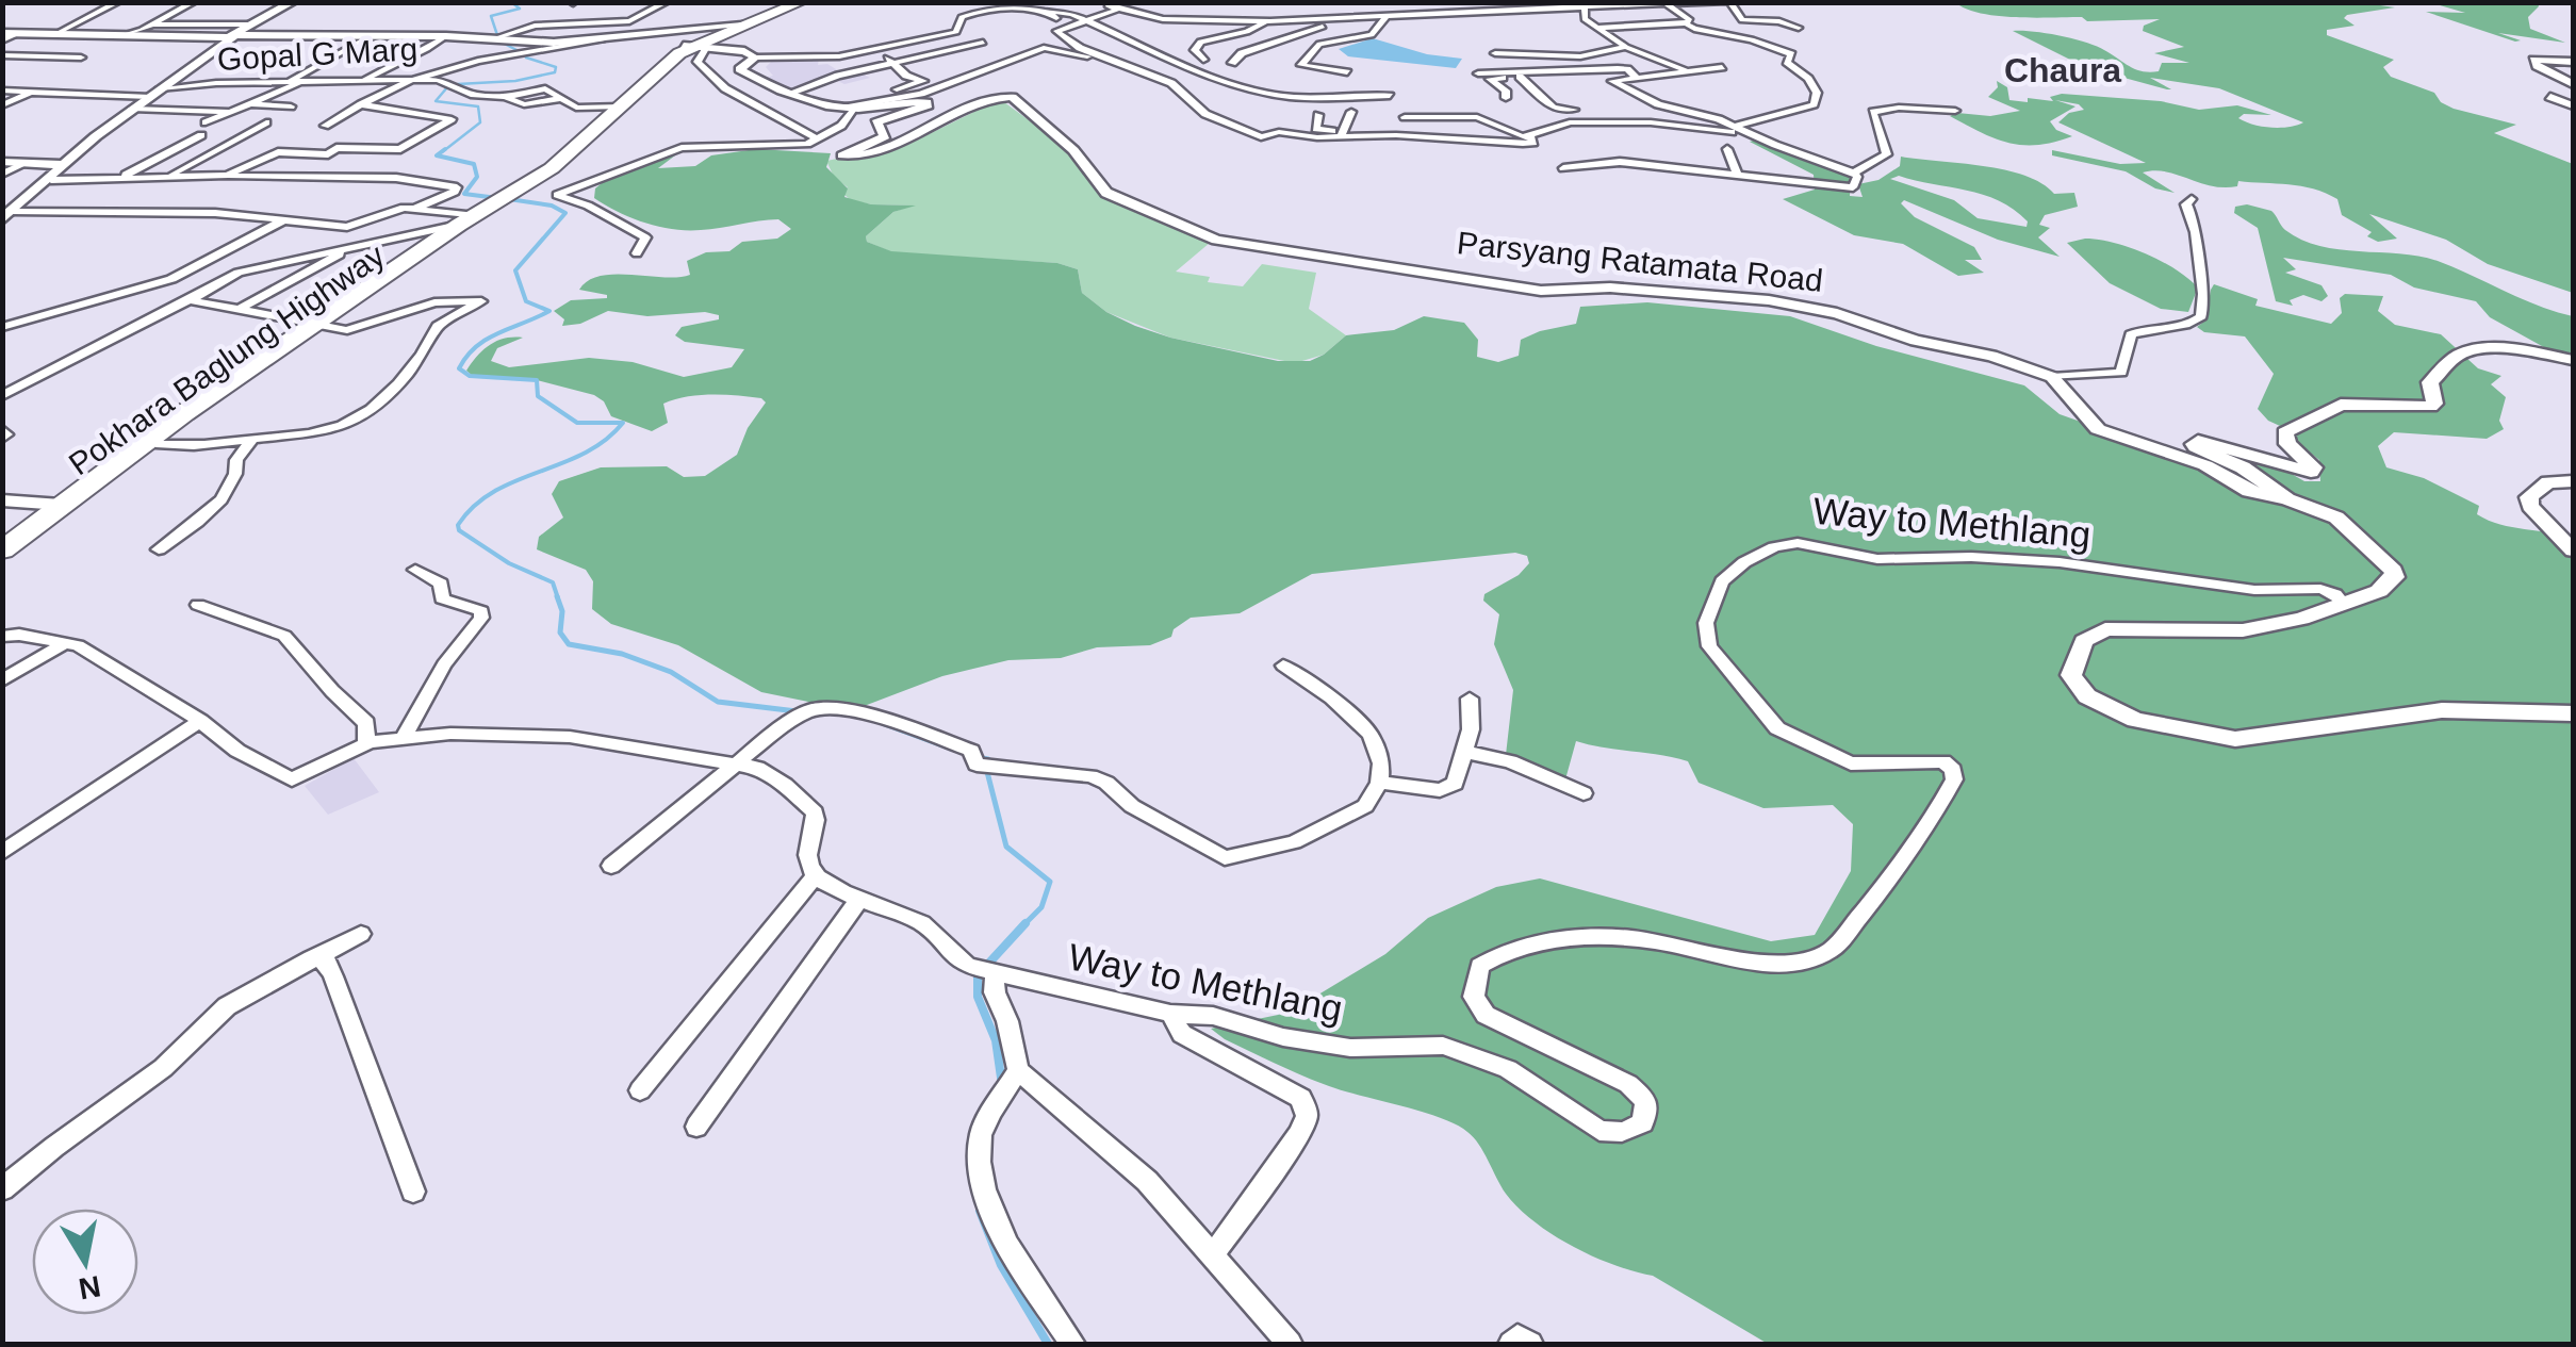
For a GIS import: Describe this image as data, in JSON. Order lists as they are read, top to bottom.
{
  "streets": {
    "highway": ["Pokhara Baglung Highway"],
    "street": ["Gopal G Marg", "Parsyang Ratamata Road", "Way to Methlang"]
  },
  "crossings": [
    ["Parsyang Ratamata Road", "Way to Methlang"]
  ],
  "districts": ["Chaura"],
  "north": "bottom"
}
